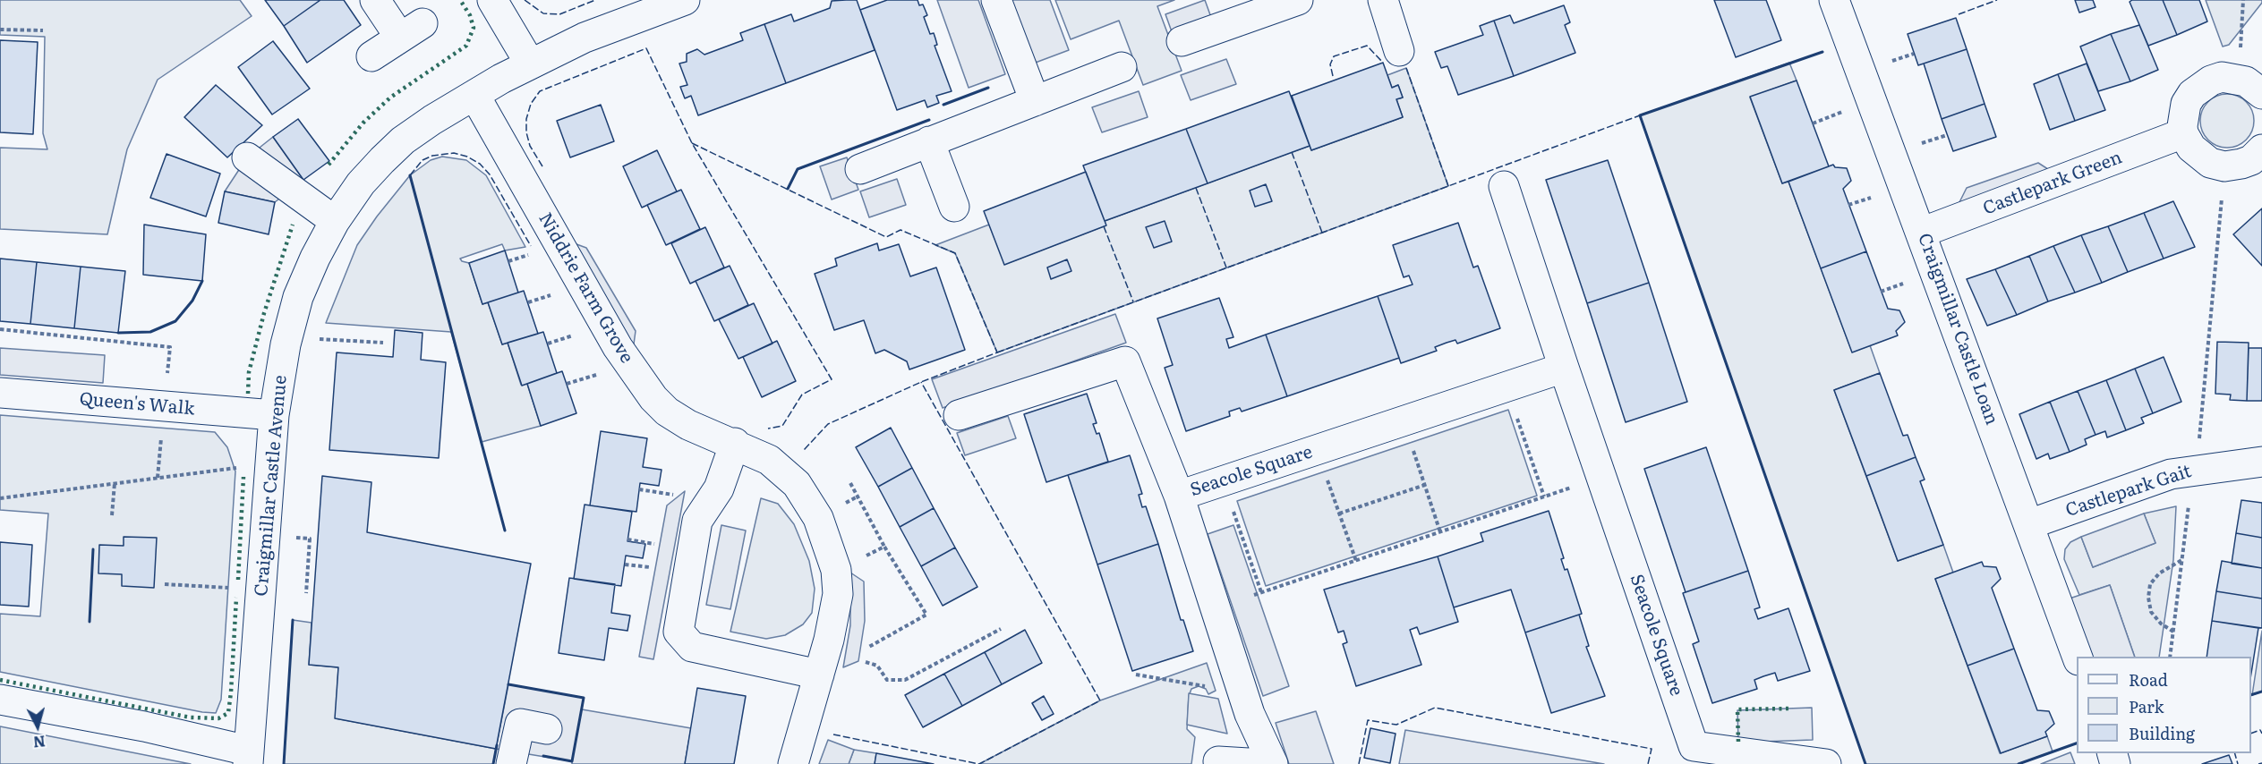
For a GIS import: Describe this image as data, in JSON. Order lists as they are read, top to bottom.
{
  "streets": {
    "street": [
      "Castlepark Green",
      "Niddrie Farm Grove",
      "Craigmillar Castle Loan",
      "Queen's Walk",
      "Seacole Square",
      "Craigmillar Castle Avenue",
      "Castlepark Gait"
    ]
  },
  "crossings": [
    ["Castlepark Green", "Craigmillar Castle Loan"],
    ["Niddrie Farm Grove", "Craigmillar Castle Avenue"],
    ["Craigmillar Castle Loan", "Castlepark Gait"],
    ["Queen's Walk", "Craigmillar Castle Avenue"]
  ],
  "legend": ["Road", "Park", "Building"],
  "north": "bottom"
}
